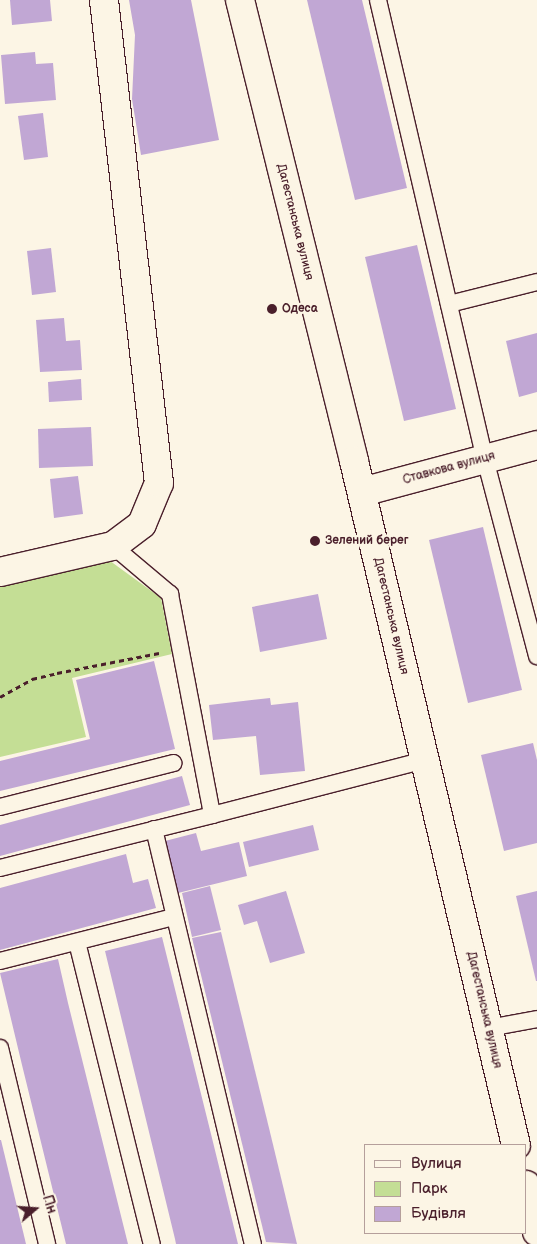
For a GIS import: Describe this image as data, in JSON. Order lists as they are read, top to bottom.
{
  "streets": {
    "street": ["Дагестанська вулиця", "Ставкова вулиця"]
  },
  "crossings": [
    ["Дагестанська вулиця", "Ставкова вулиця"]
  ],
  "places": ["Одеса", "Зелений берег"],
  "legend": ["Вулиця", "Парк", "Будівля"],
  "north": "right"
}
